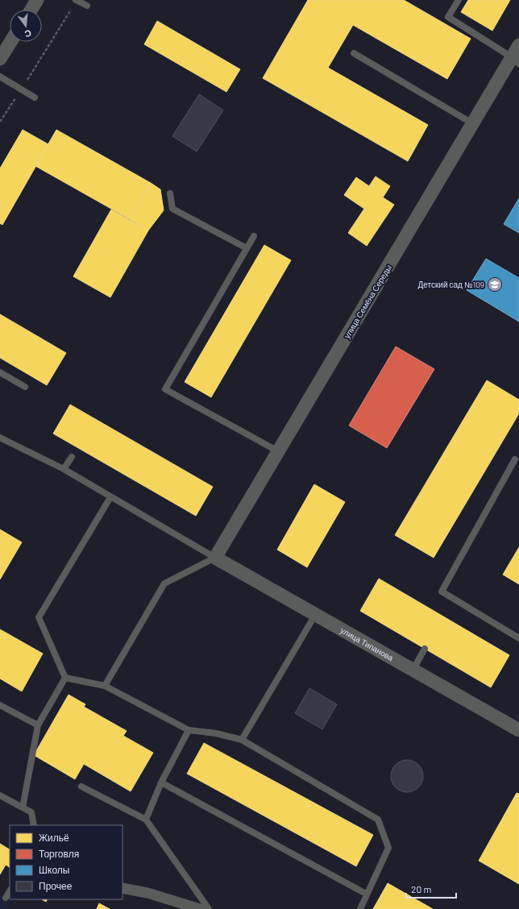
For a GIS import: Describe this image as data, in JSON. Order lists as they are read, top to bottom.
{
  "streets": {
    "street": ["улица Семёна Середы", "улица Типанова"]
  },
  "crossings": [
    ["улица Семёна Середы", "улица Типанова"]
  ],
  "places": {
    "school or university": ["Детский сад №109"]
  },
  "legend": [
    "Жильё",
    "Торговля",
    "Школы",
    "Прочее"
  ],
  "scale_bar": "20 m",
  "north": "bottom"
}
